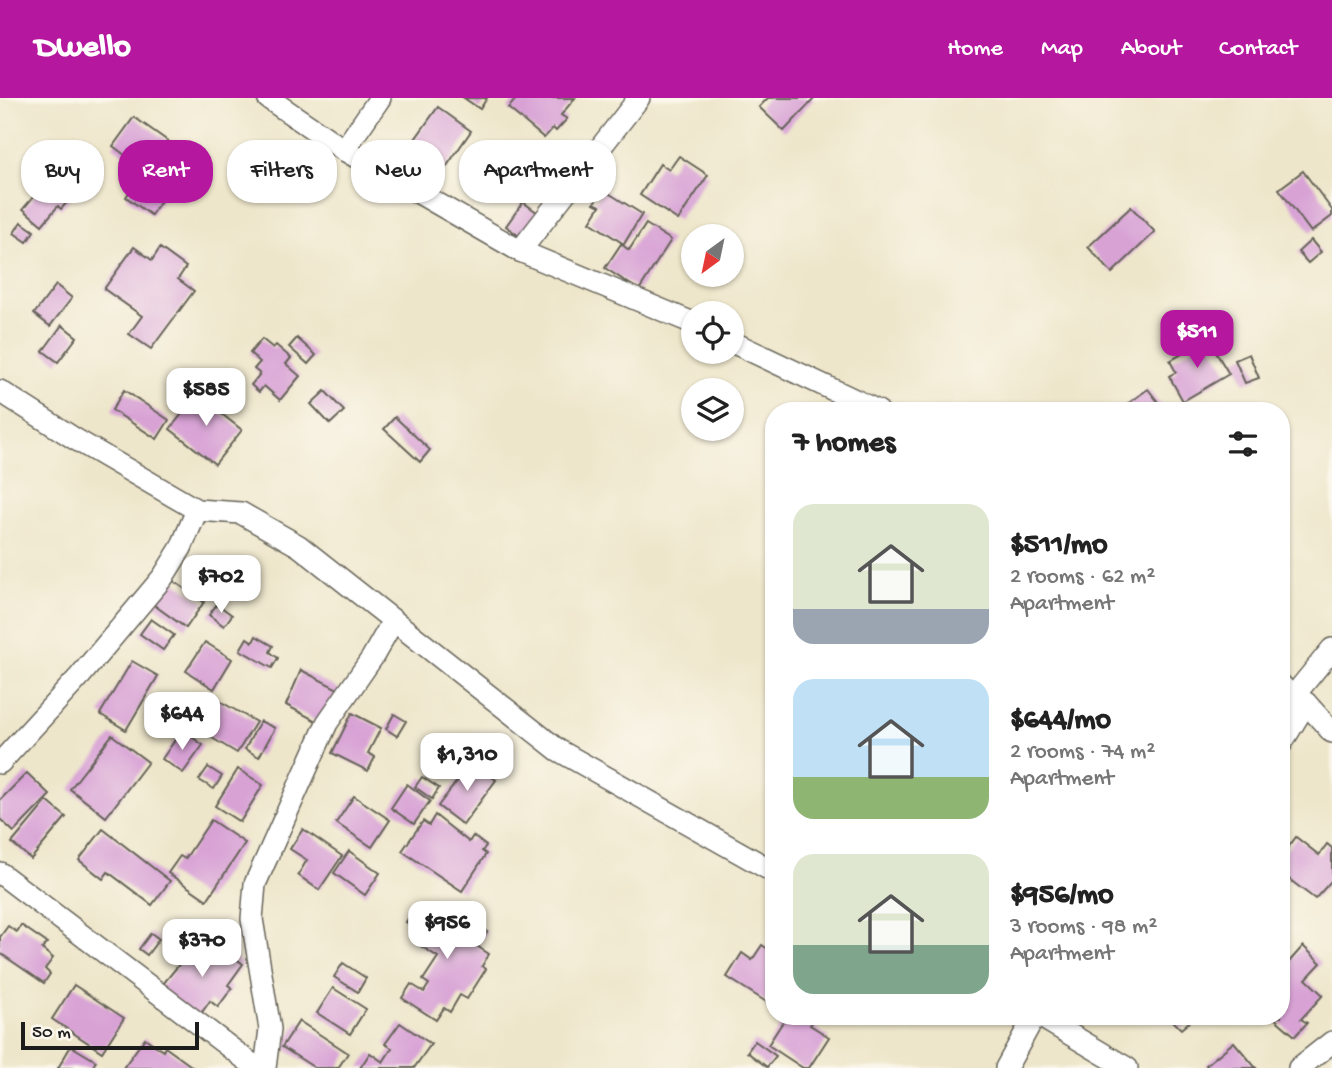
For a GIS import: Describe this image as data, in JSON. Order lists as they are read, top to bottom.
{
  "scale_bar": "50 m",
  "north": "bottom left",
  "page": {
    "header": "Dwello",
    "nav": [
      "Home",
      "Map",
      "About",
      "Contact"
    ],
    "chip": [
      "Buy",
      "Rent",
      "Filters",
      "New",
      "Apartment"
    ],
    "price": [
      "$511",
      "$585",
      "$702",
      "$644",
      "$1,310",
      "$956",
      "$370"
    ],
    "heading": "7 homes",
    "list": [
      {
        "name": "$511/mo",
        "note": "2 rooms · 62 m² · Apartment"
      },
      {
        "name": "$644/mo",
        "note": "2 rooms · 74 m² · Apartment"
      },
      {
        "name": "$956/mo",
        "note": "3 rooms · 98 m² · Apartment"
      }
    ],
    "scale": "50 m"
  }
}
